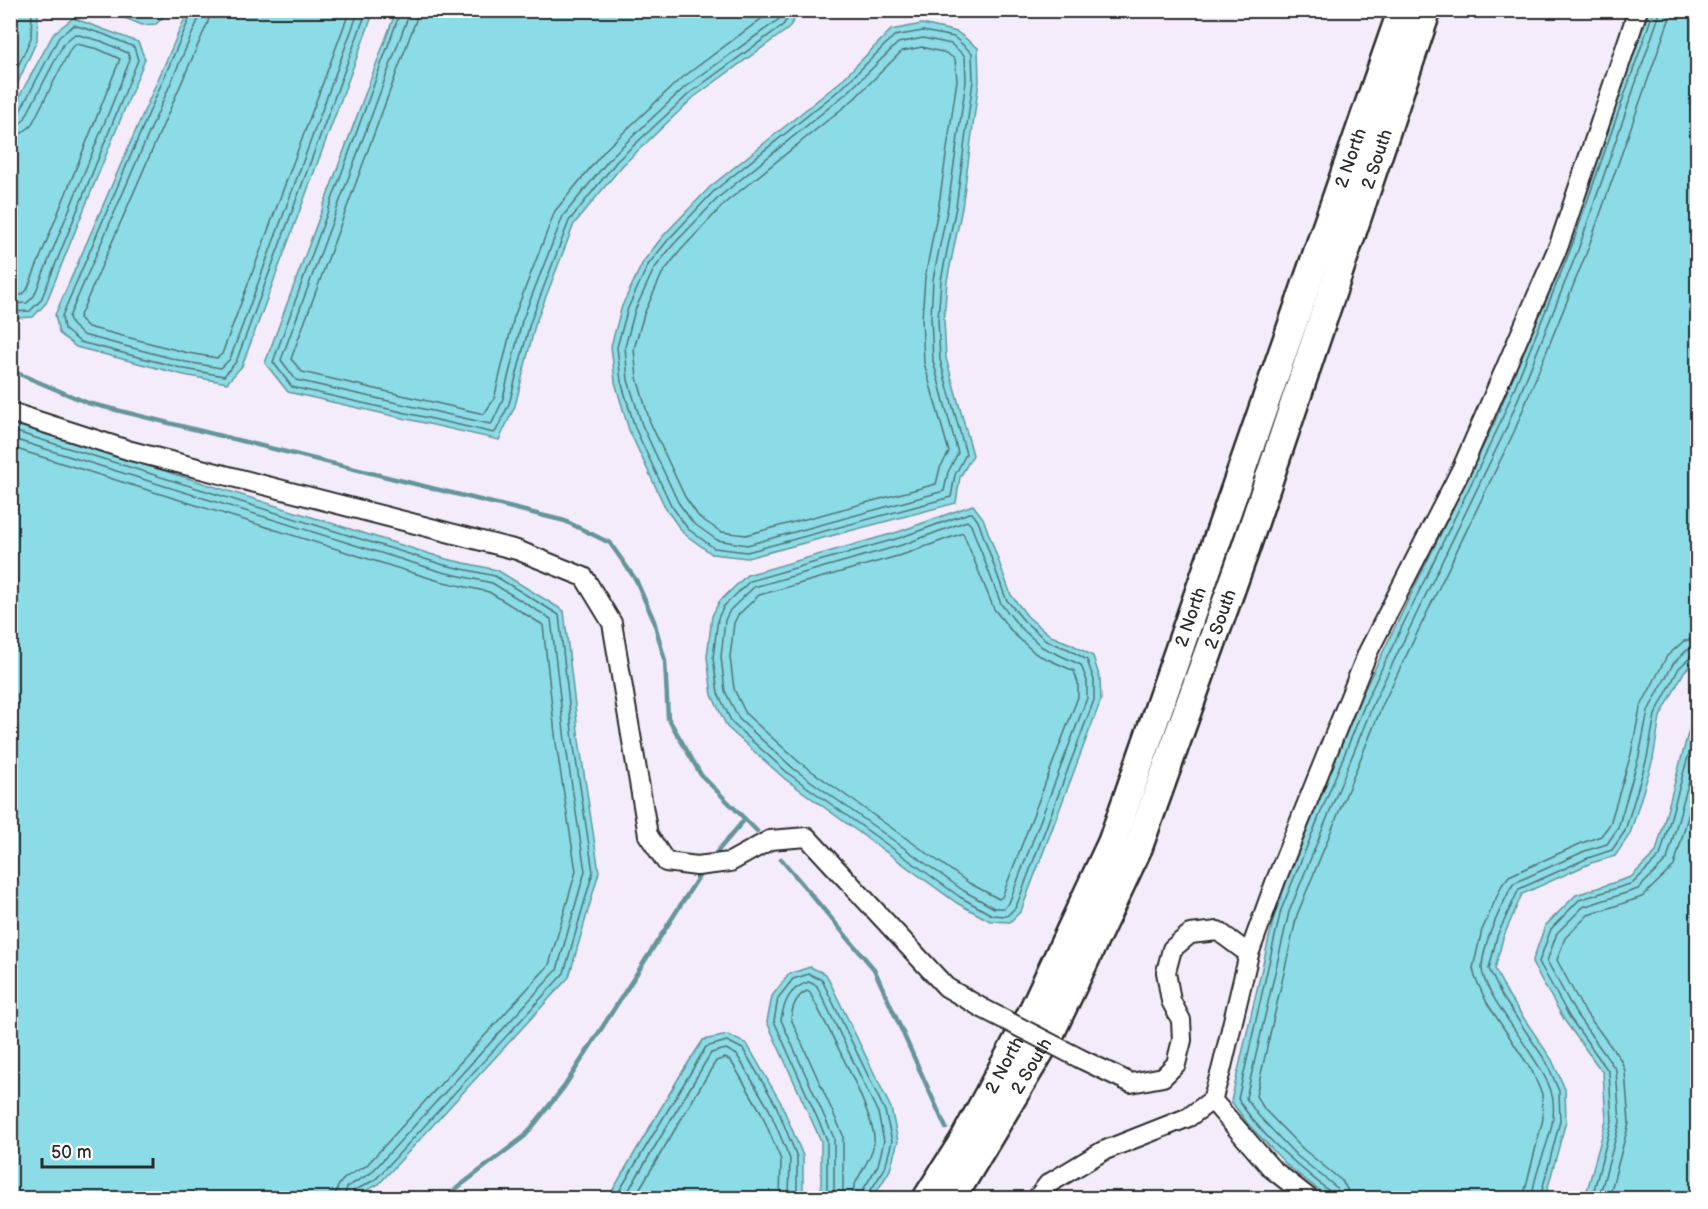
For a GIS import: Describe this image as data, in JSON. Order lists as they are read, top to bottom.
{
  "streets": {
    "highway": ["2 North", "2 South"]
  },
  "scale_bar": "50 m"
}
